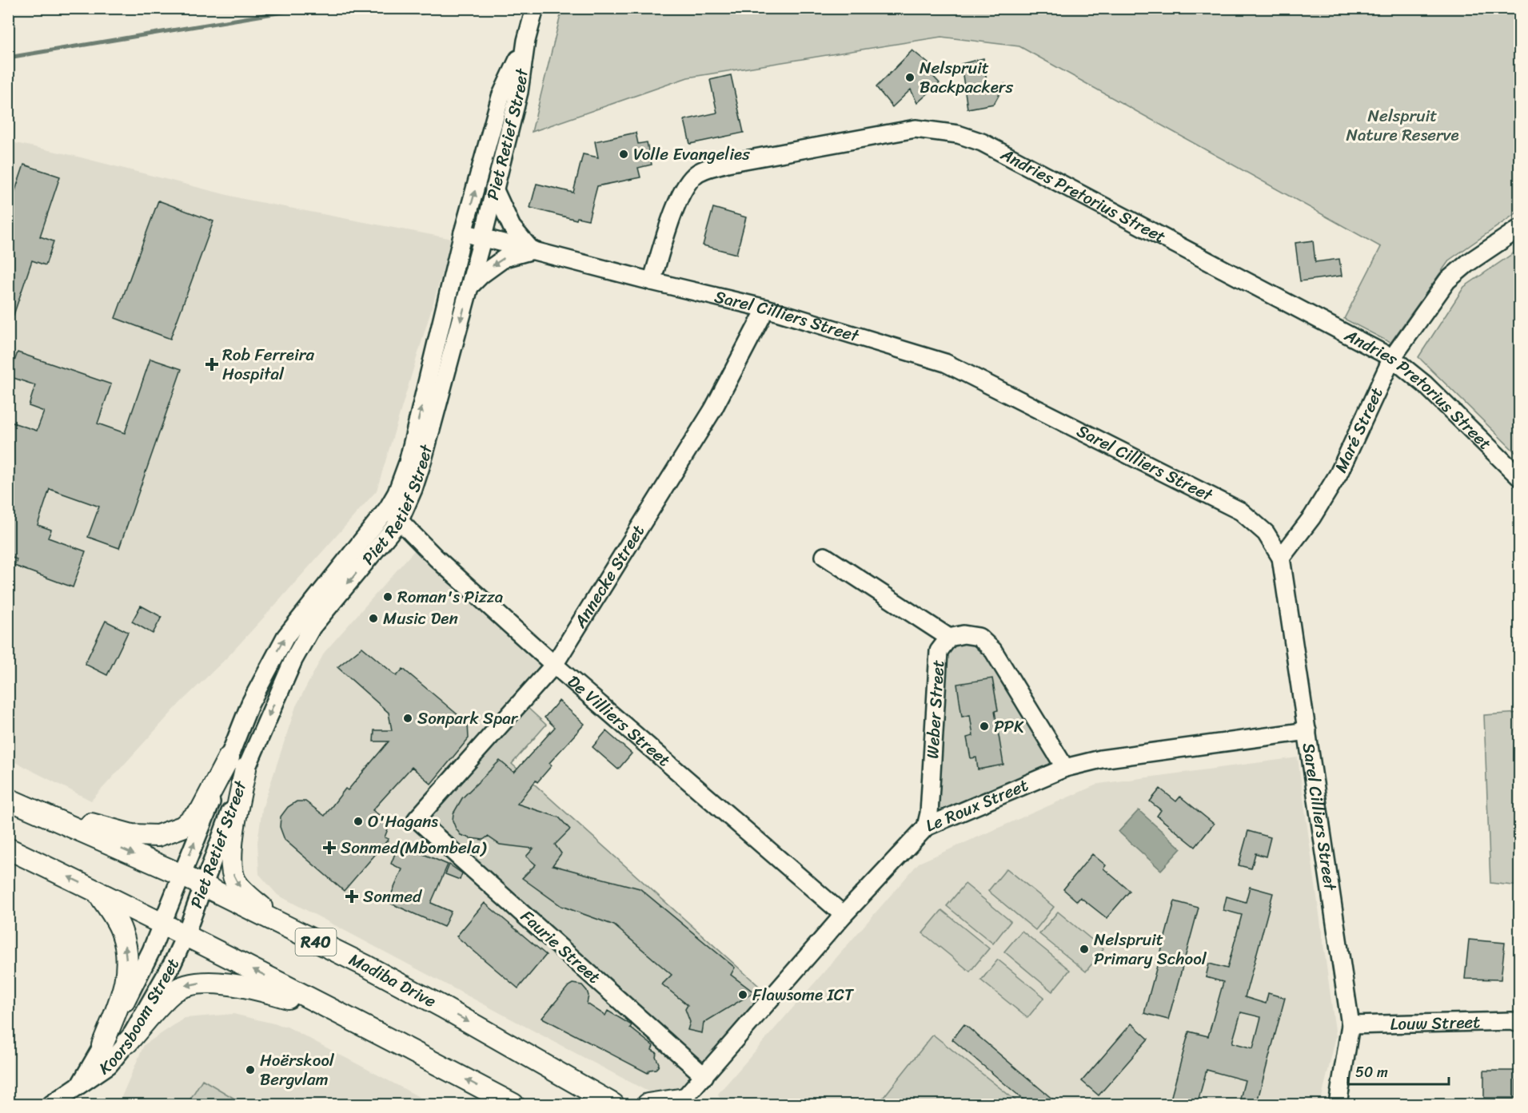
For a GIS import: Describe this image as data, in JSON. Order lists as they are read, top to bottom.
{
  "streets": {
    "main road": ["R40", "Madiba Drive"],
    "street": [
      "Piet Retief Street",
      "Andries Pretorius Street",
      "Sarel Cilliers Street",
      "Maré Street",
      "Annecke Street",
      "Weber Street",
      "De Villiers Street",
      "Le Roux Street",
      "Faurie Street",
      "Koorsboom Street",
      "Louw Street"
    ]
  },
  "crossings": [
    ["Piet Retief Street", "Sarel Cilliers Street"],
    ["Piet Retief Street", "De Villiers Street"],
    ["Piet Retief Street", "Madiba Drive"],
    ["Piet Retief Street", "Koorsboom Street"],
    ["Andries Pretorius Street", "Sarel Cilliers Street"],
    ["Andries Pretorius Street", "Maré Street"],
    ["Sarel Cilliers Street", "Maré Street"],
    ["Sarel Cilliers Street", "Annecke Street"],
    ["Sarel Cilliers Street", "Le Roux Street"],
    ["Sarel Cilliers Street", "Louw Street"],
    ["Annecke Street", "De Villiers Street"],
    ["Annecke Street", "Faurie Street"],
    ["Weber Street", "Le Roux Street"],
    ["De Villiers Street", "Le Roux Street"],
    ["Le Roux Street", "Faurie Street"]
  ],
  "parks": ["Nelspruit Nature Reserve"],
  "places": {
    "other": [
      "Nelspruit Backpackers",
      "Volle Evangelies",
      "Roman's Pizza",
      "Music Den",
      "Sonpark Spar",
      "PPK",
      "O'Hagans",
      "Nelspruit Primary School",
      "Flawsome ICT",
      "Hoërskool Bergvlam"
    ],
    "health": ["Rob Ferreira Hospital", "Sonmed(Mbombela)", "Sonmed"]
  },
  "scale_bar": "50 m"
}
